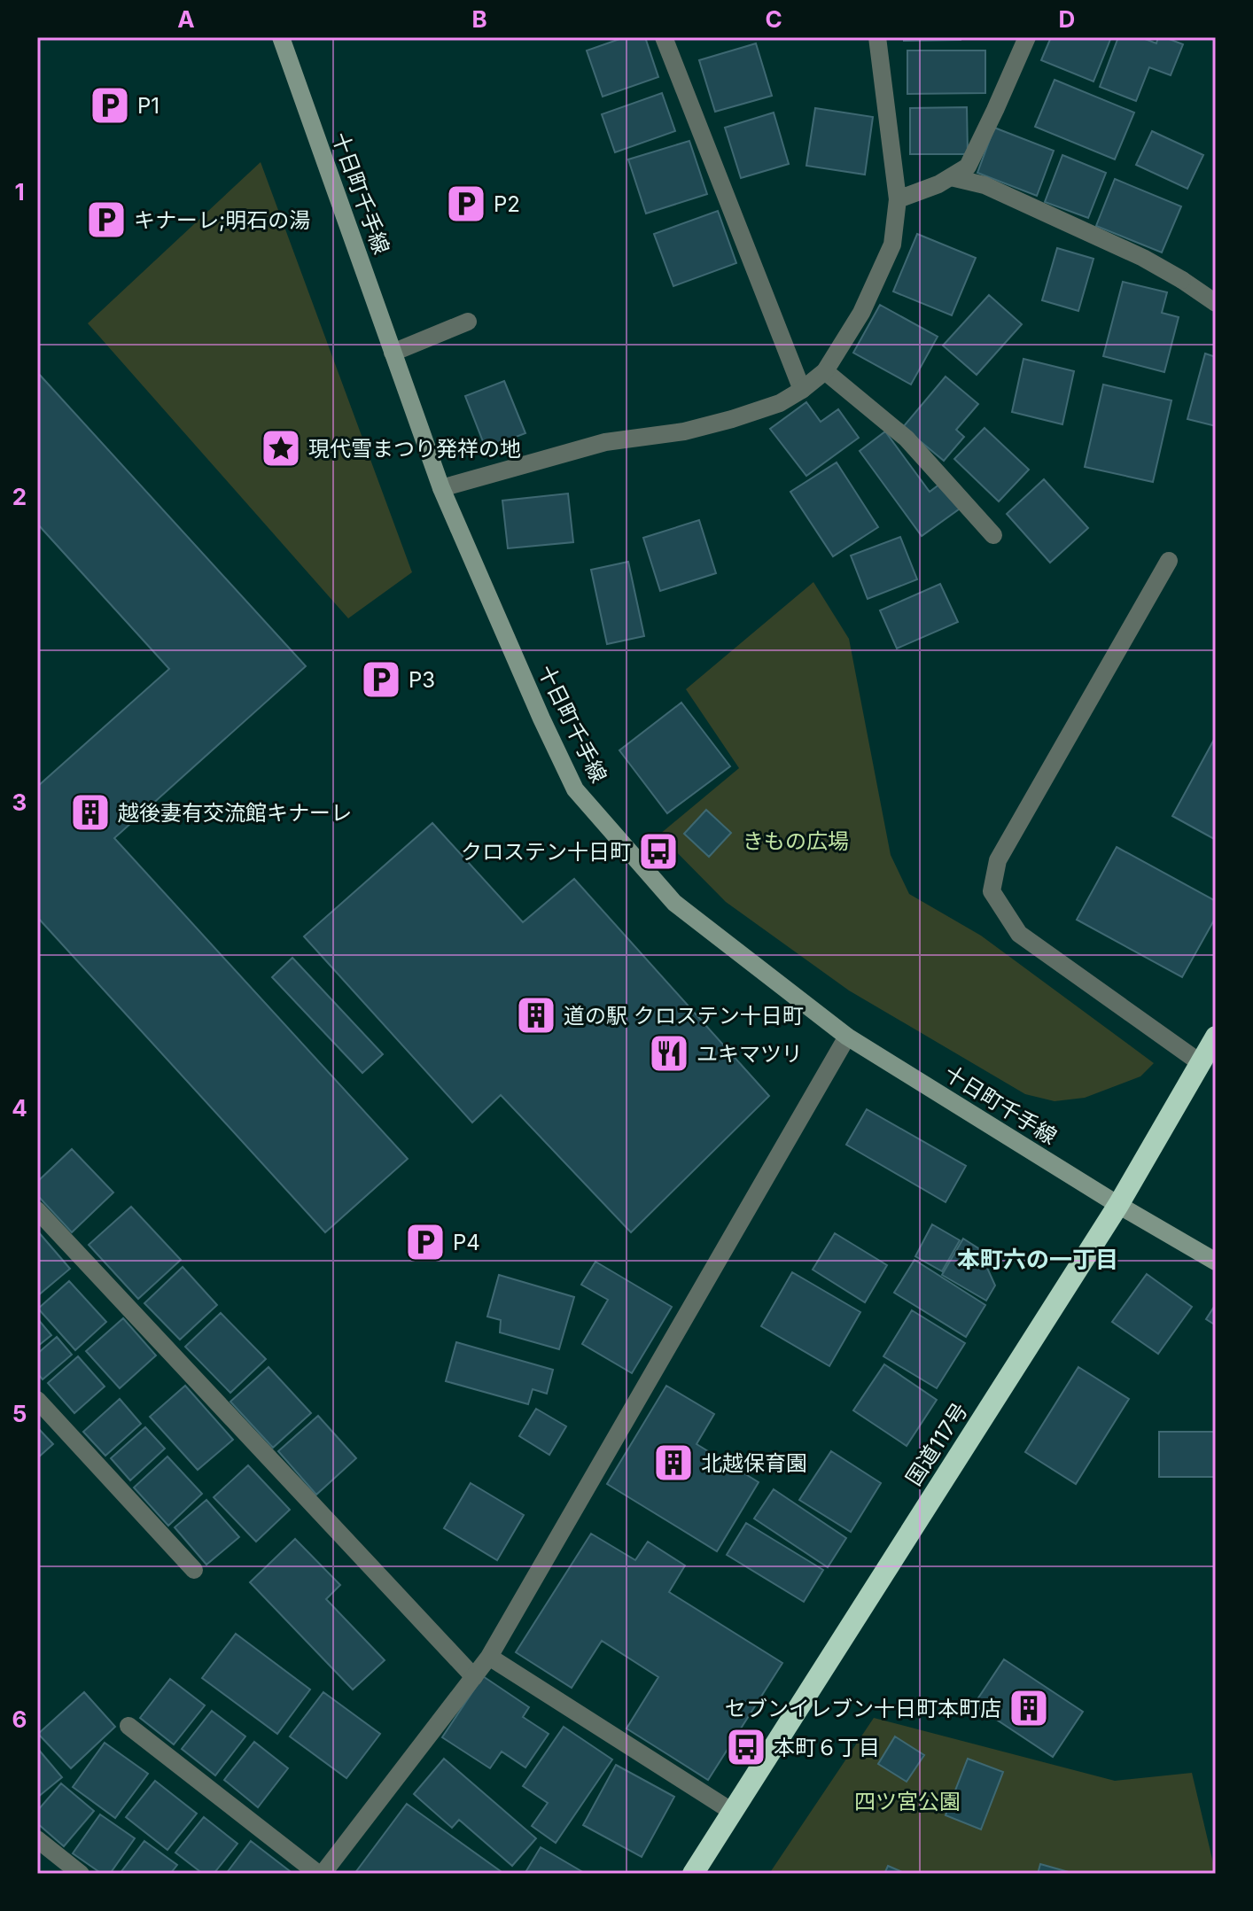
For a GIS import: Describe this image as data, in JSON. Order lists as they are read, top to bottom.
{
  "streets": {
    "highway": ["国道117号"],
    "main road": ["十日町千手線"]
  },
  "crossings": [
    ["十日町千手線", "国道117号"]
  ],
  "districts": ["本町六の一丁目"],
  "parks": ["きもの広場", "四ツ宮公園"],
  "places": {
    "parking": [
      "P1",
      "P2",
      "キナーレ;明石の湯",
      "P3",
      "P4"
    ],
    "place": ["現代雪まつり発祥の地"],
    "building": [
      "越後妻有交流館キナーレ",
      "道の駅 クロステン十日町",
      "北越保育園",
      "セブンイレブン十日町本町店"
    ],
    "bus stop": ["クロステン十日町", "本町６丁目"],
    "restaurant": ["ユキマツリ"]
  },
  "grid": {
    "columns": [
      "A",
      "B",
      "C",
      "D"
    ],
    "rows": [
      "1",
      "2",
      "3",
      "4",
      "5",
      "6"
    ]
  }
}
